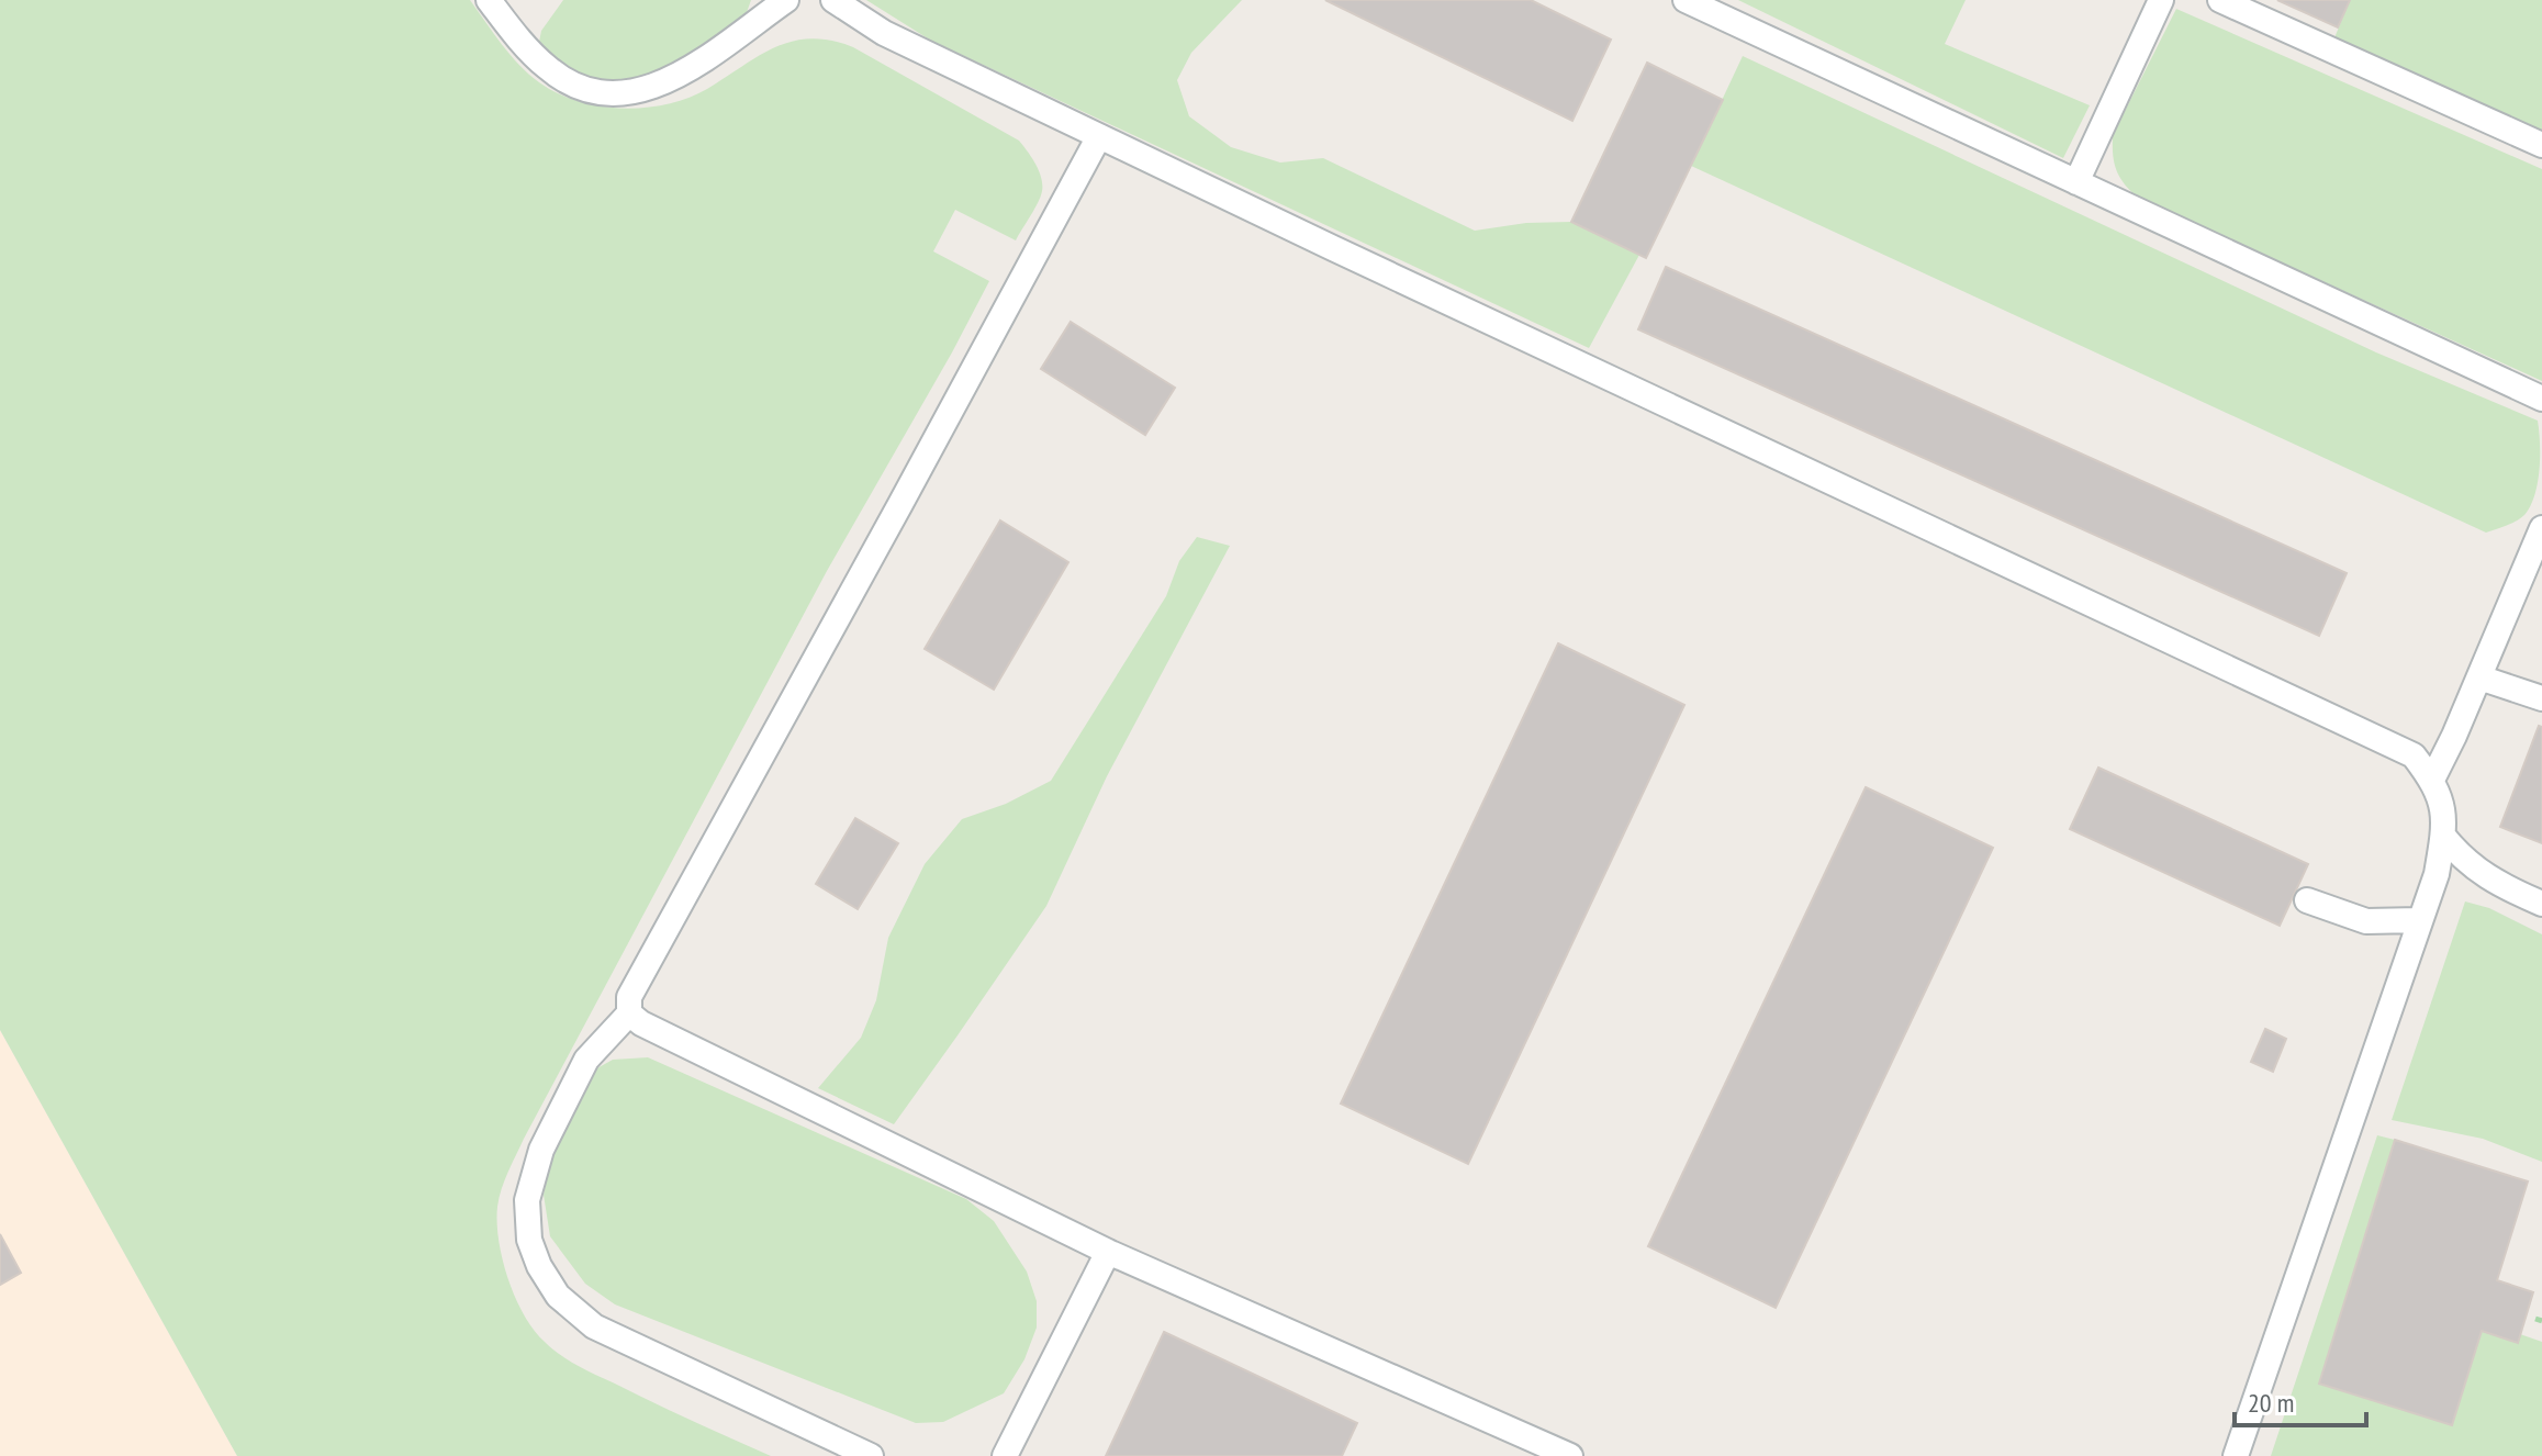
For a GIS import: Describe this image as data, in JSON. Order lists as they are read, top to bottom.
{
  "scale_bar": "20 m"
}
